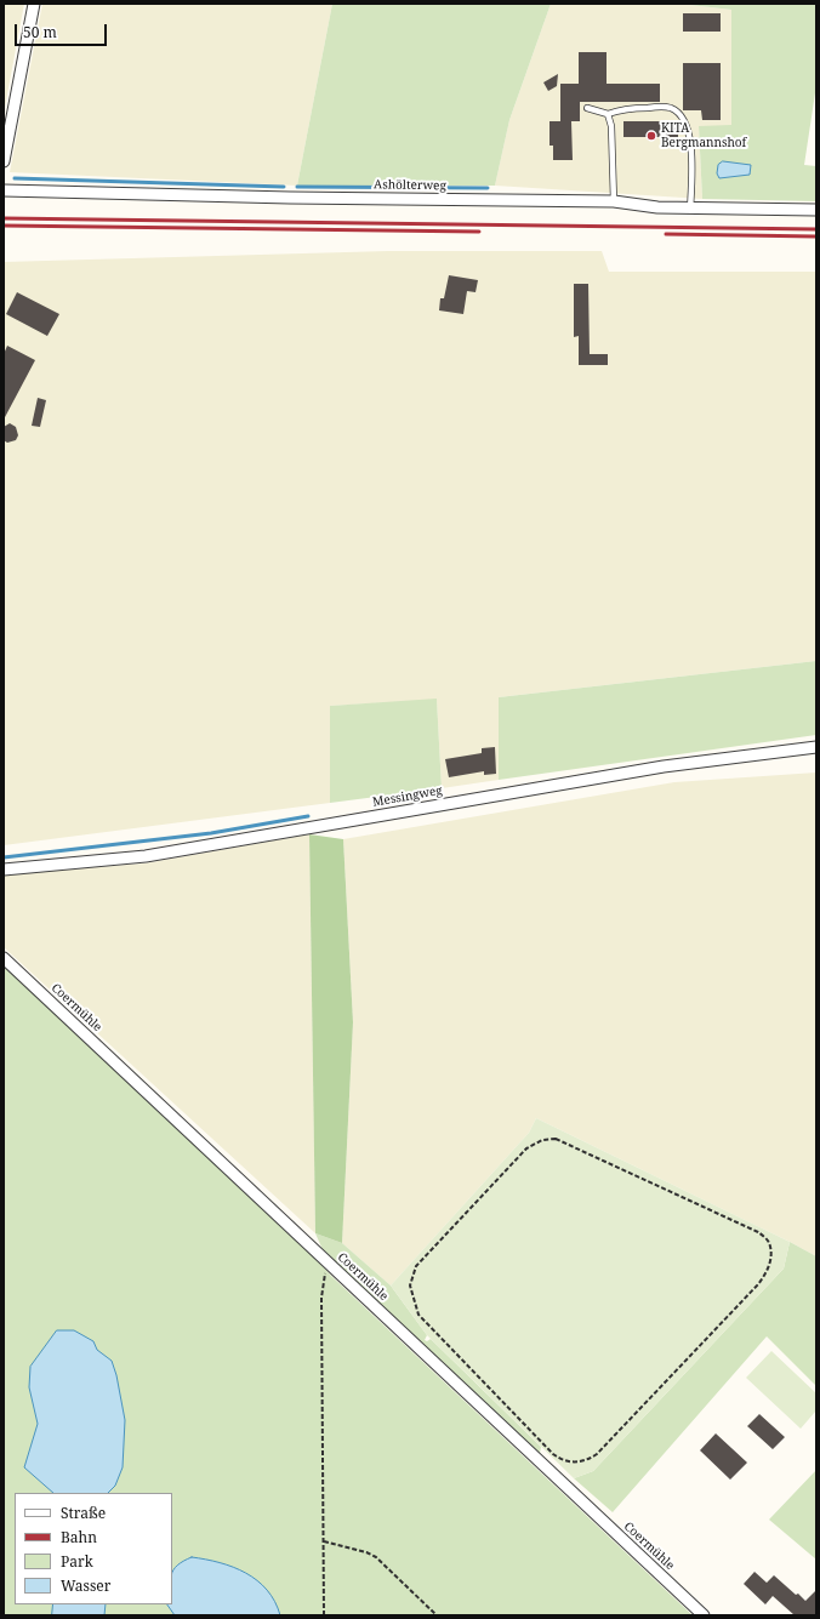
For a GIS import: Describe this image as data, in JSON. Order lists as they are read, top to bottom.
{
  "streets": {
    "street": ["Ashölterweg", "Messingweg", "Coermühle"]
  },
  "places": ["KITA Bergmannshof"],
  "legend": [
    "Straße",
    "Bahn",
    "Park",
    "Wasser"
  ],
  "scale_bar": "50 m"
}
